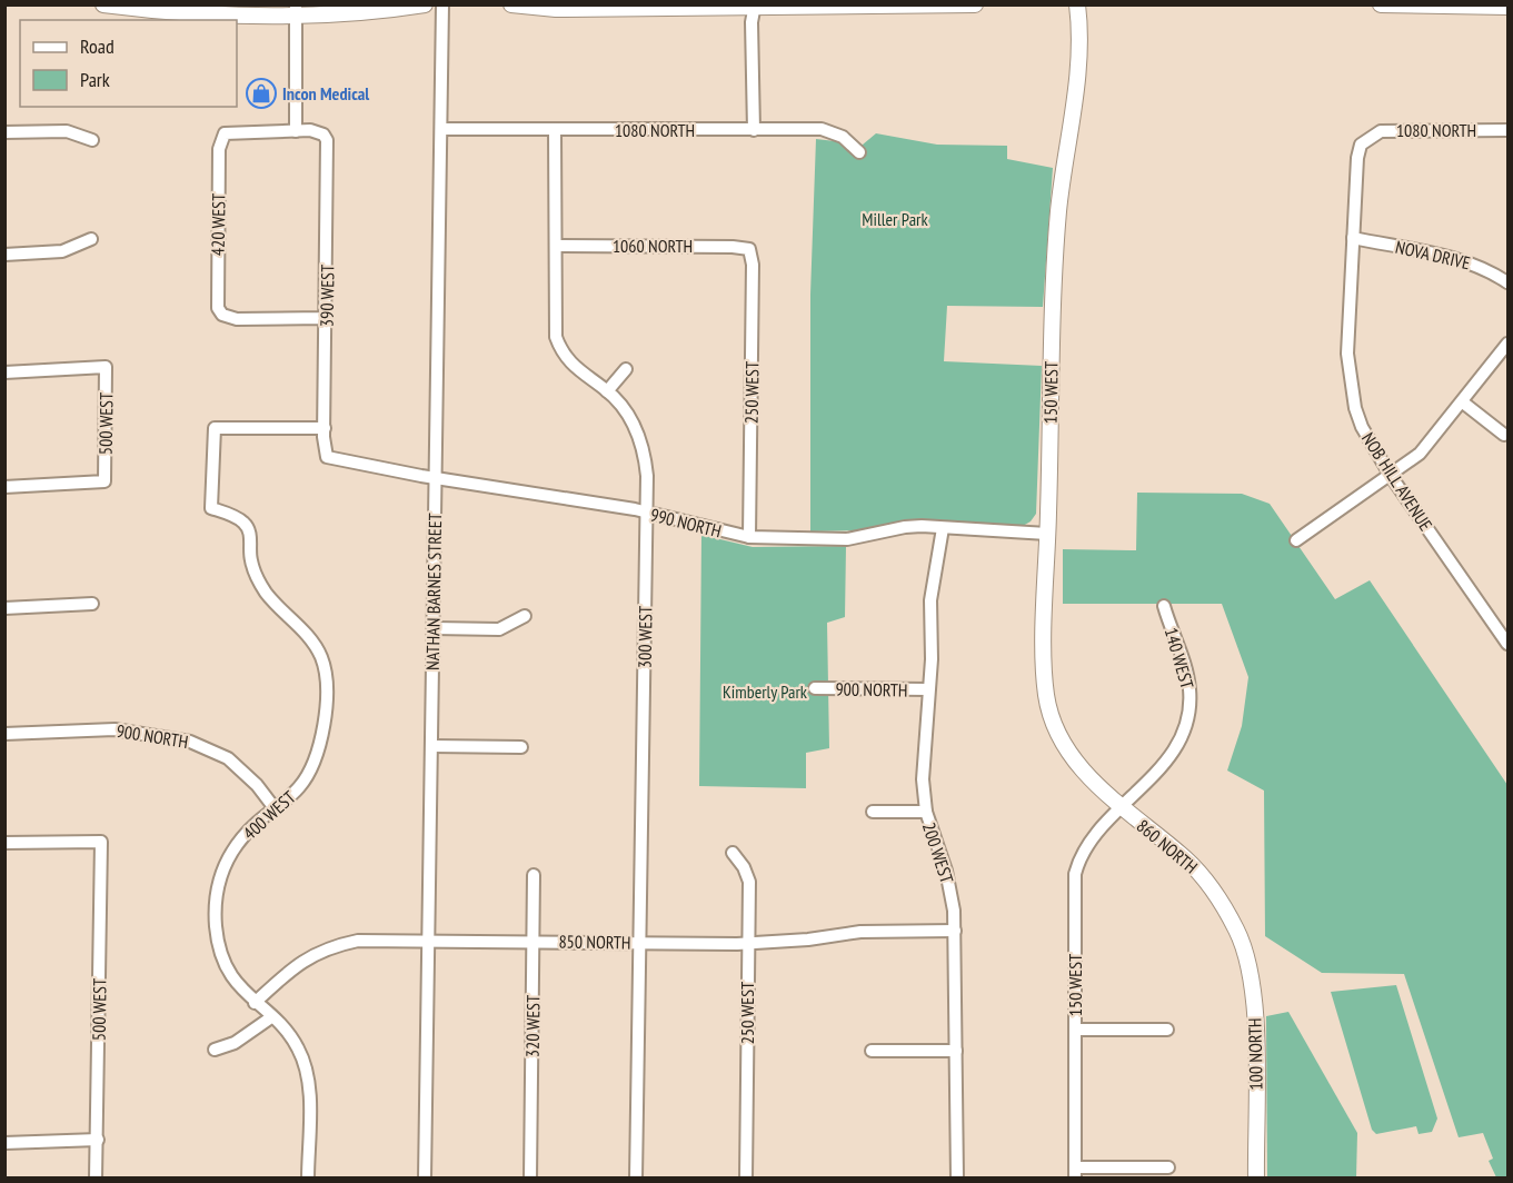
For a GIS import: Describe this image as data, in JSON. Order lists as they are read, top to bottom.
{
  "streets": {
    "street": [
      "1080 NORTH",
      "420 WEST",
      "1060 NORTH",
      "NOVA DRIVE",
      "390 WEST",
      "250 WEST",
      "150 WEST",
      "500 WEST",
      "NOB HILL AVENUE",
      "990 NORTH",
      "NATHAN BARNES STREET",
      "300 WEST",
      "140 WEST",
      "900 NORTH",
      "400 WEST",
      "860 NORTH",
      "200 WEST",
      "850 NORTH",
      "320 WEST",
      "100 NORTH"
    ]
  },
  "crossings": [
    ["1080 NORTH", "NOB HILL AVENUE"],
    ["1080 NORTH", "NATHAN BARNES STREET"],
    ["1080 NORTH", "300 WEST"],
    ["420 WEST", "390 WEST"],
    ["1060 NORTH", "250 WEST"],
    ["1060 NORTH", "300 WEST"],
    ["NOVA DRIVE", "NOB HILL AVENUE"],
    ["390 WEST", "990 NORTH"],
    ["390 WEST", "400 WEST"],
    ["250 WEST", "990 NORTH"],
    ["250 WEST", "850 NORTH"],
    ["150 WEST", "990 NORTH"],
    ["150 WEST", "140 WEST"],
    ["150 WEST", "860 NORTH"],
    ["990 NORTH", "NATHAN BARNES STREET"],
    ["990 NORTH", "300 WEST"],
    ["990 NORTH", "200 WEST"],
    ["NATHAN BARNES STREET", "850 NORTH"],
    ["300 WEST", "850 NORTH"],
    ["140 WEST", "860 NORTH"],
    ["900 NORTH", "400 WEST"],
    ["900 NORTH", "200 WEST"],
    ["400 WEST", "850 NORTH"],
    ["860 NORTH", "100 NORTH"],
    ["200 WEST", "850 NORTH"],
    ["850 NORTH", "320 WEST"]
  ],
  "parks": ["Miller Park", "Kimberly Park"],
  "places": {
    "shop": ["Incon Medical"]
  },
  "legend": ["Road", "Park"]
}
